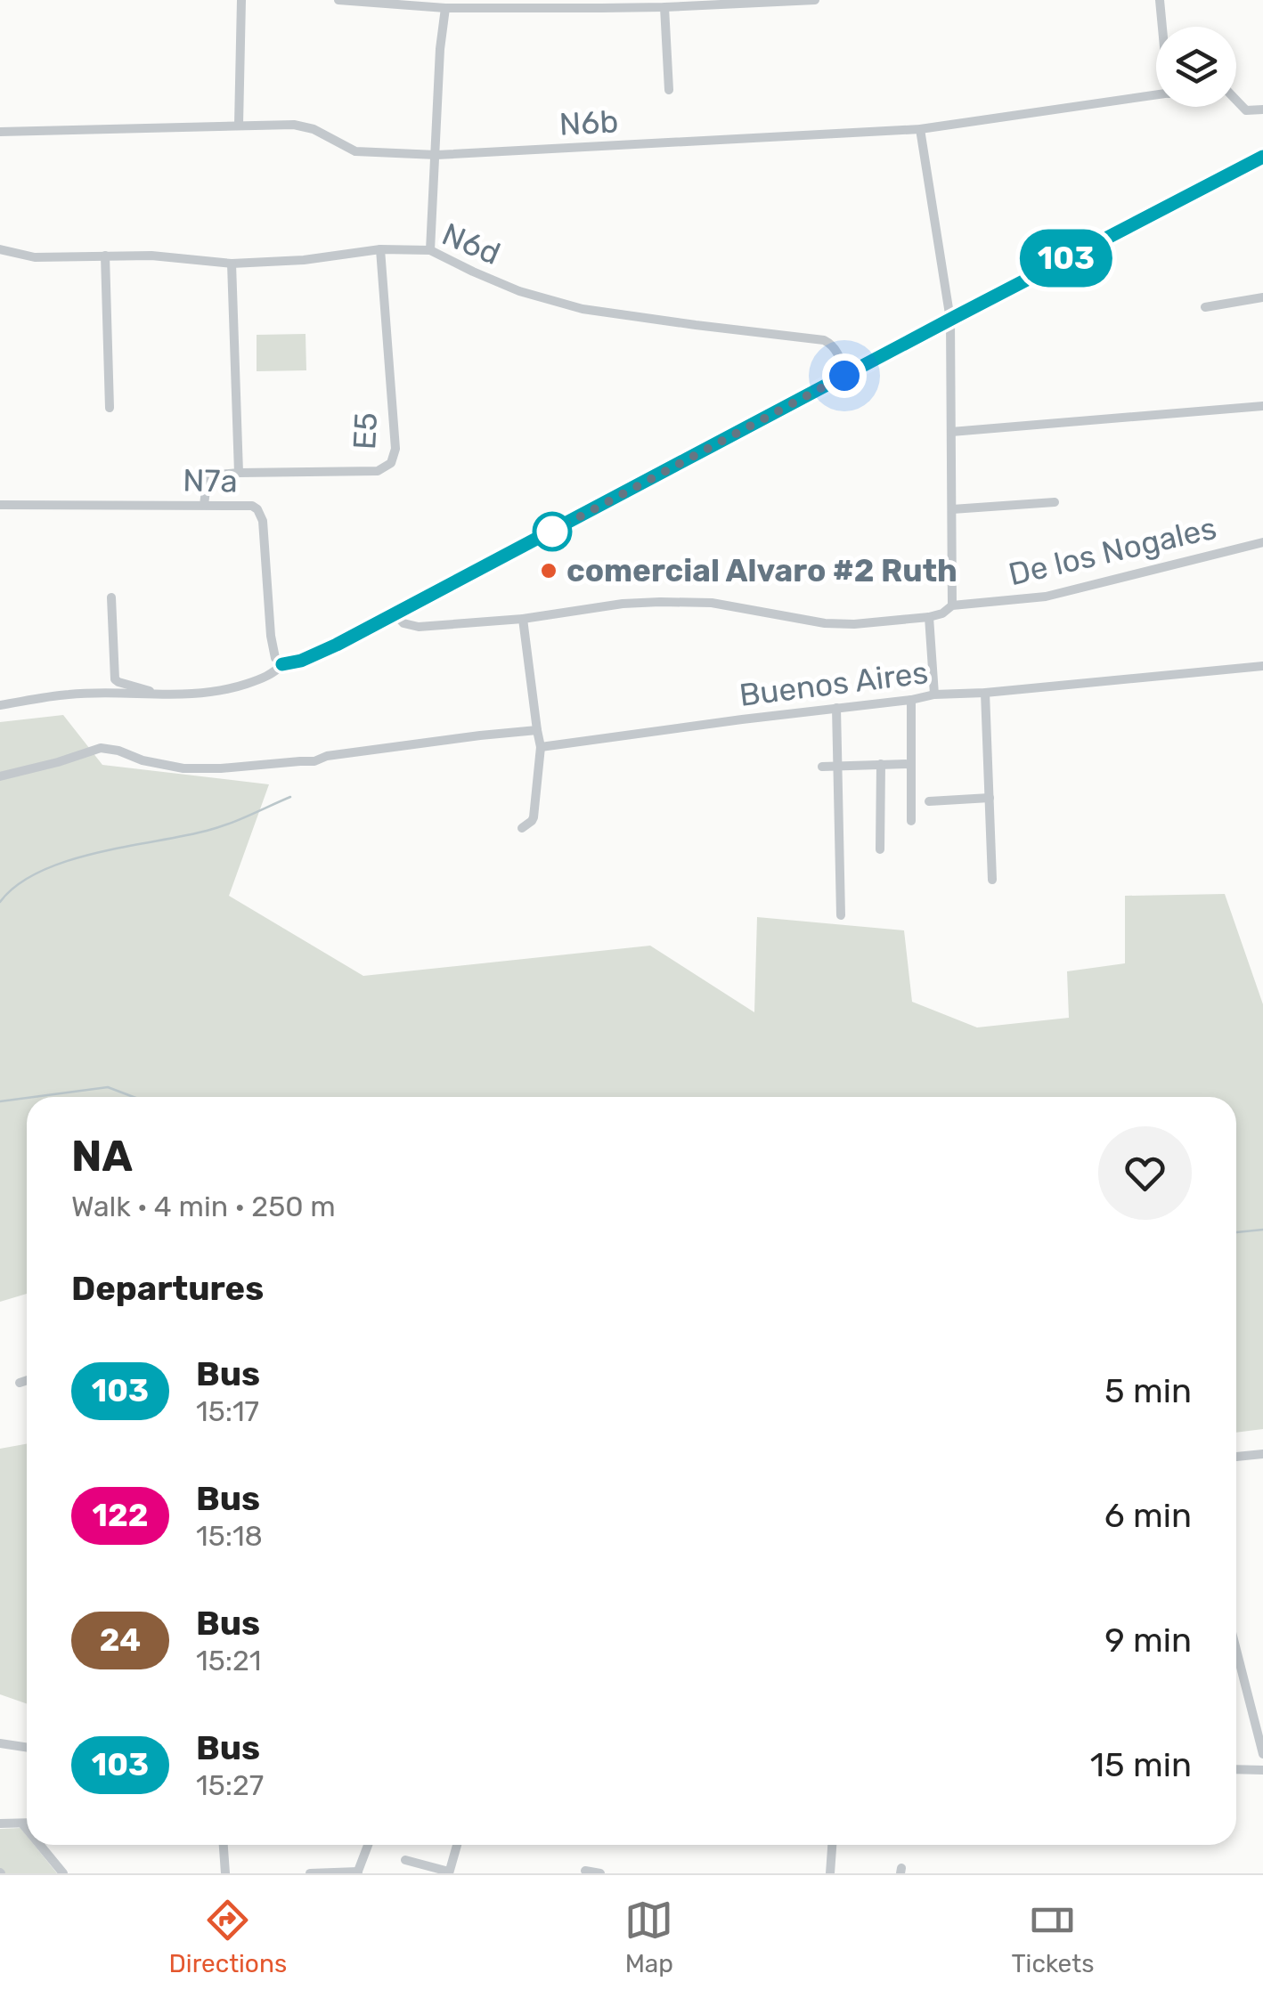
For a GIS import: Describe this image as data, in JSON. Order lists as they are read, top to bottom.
{
  "streets": {
    "street": [
      "N6b",
      "N6d",
      "E5",
      "N7a",
      "De los Nogales",
      "Buenos Aires"
    ]
  },
  "crossings": [
    ["N6d", "E5"]
  ],
  "places": ["comercial Alvaro #2 Ruth"],
  "lines": ["bus line 103"],
  "page": {
    "on_map": "103",
    "heading": [
      ["NA", "Walk · 4 min · 250 m"],
      "Departures"
    ],
    "list": [
      {
        "mark": "103",
        "name": "Bus",
        "note": "15:17",
        "value": "5 min"
      },
      {
        "mark": "122",
        "name": "Bus",
        "note": "15:18",
        "value": "6 min"
      },
      {
        "mark": "24",
        "name": "Bus",
        "note": "15:21",
        "value": "9 min"
      },
      {
        "mark": "103",
        "name": "Bus",
        "note": "15:27",
        "value": "15 min"
      }
    ],
    "tabs": ["Directions", "Map", "Tickets"]
  }
}
